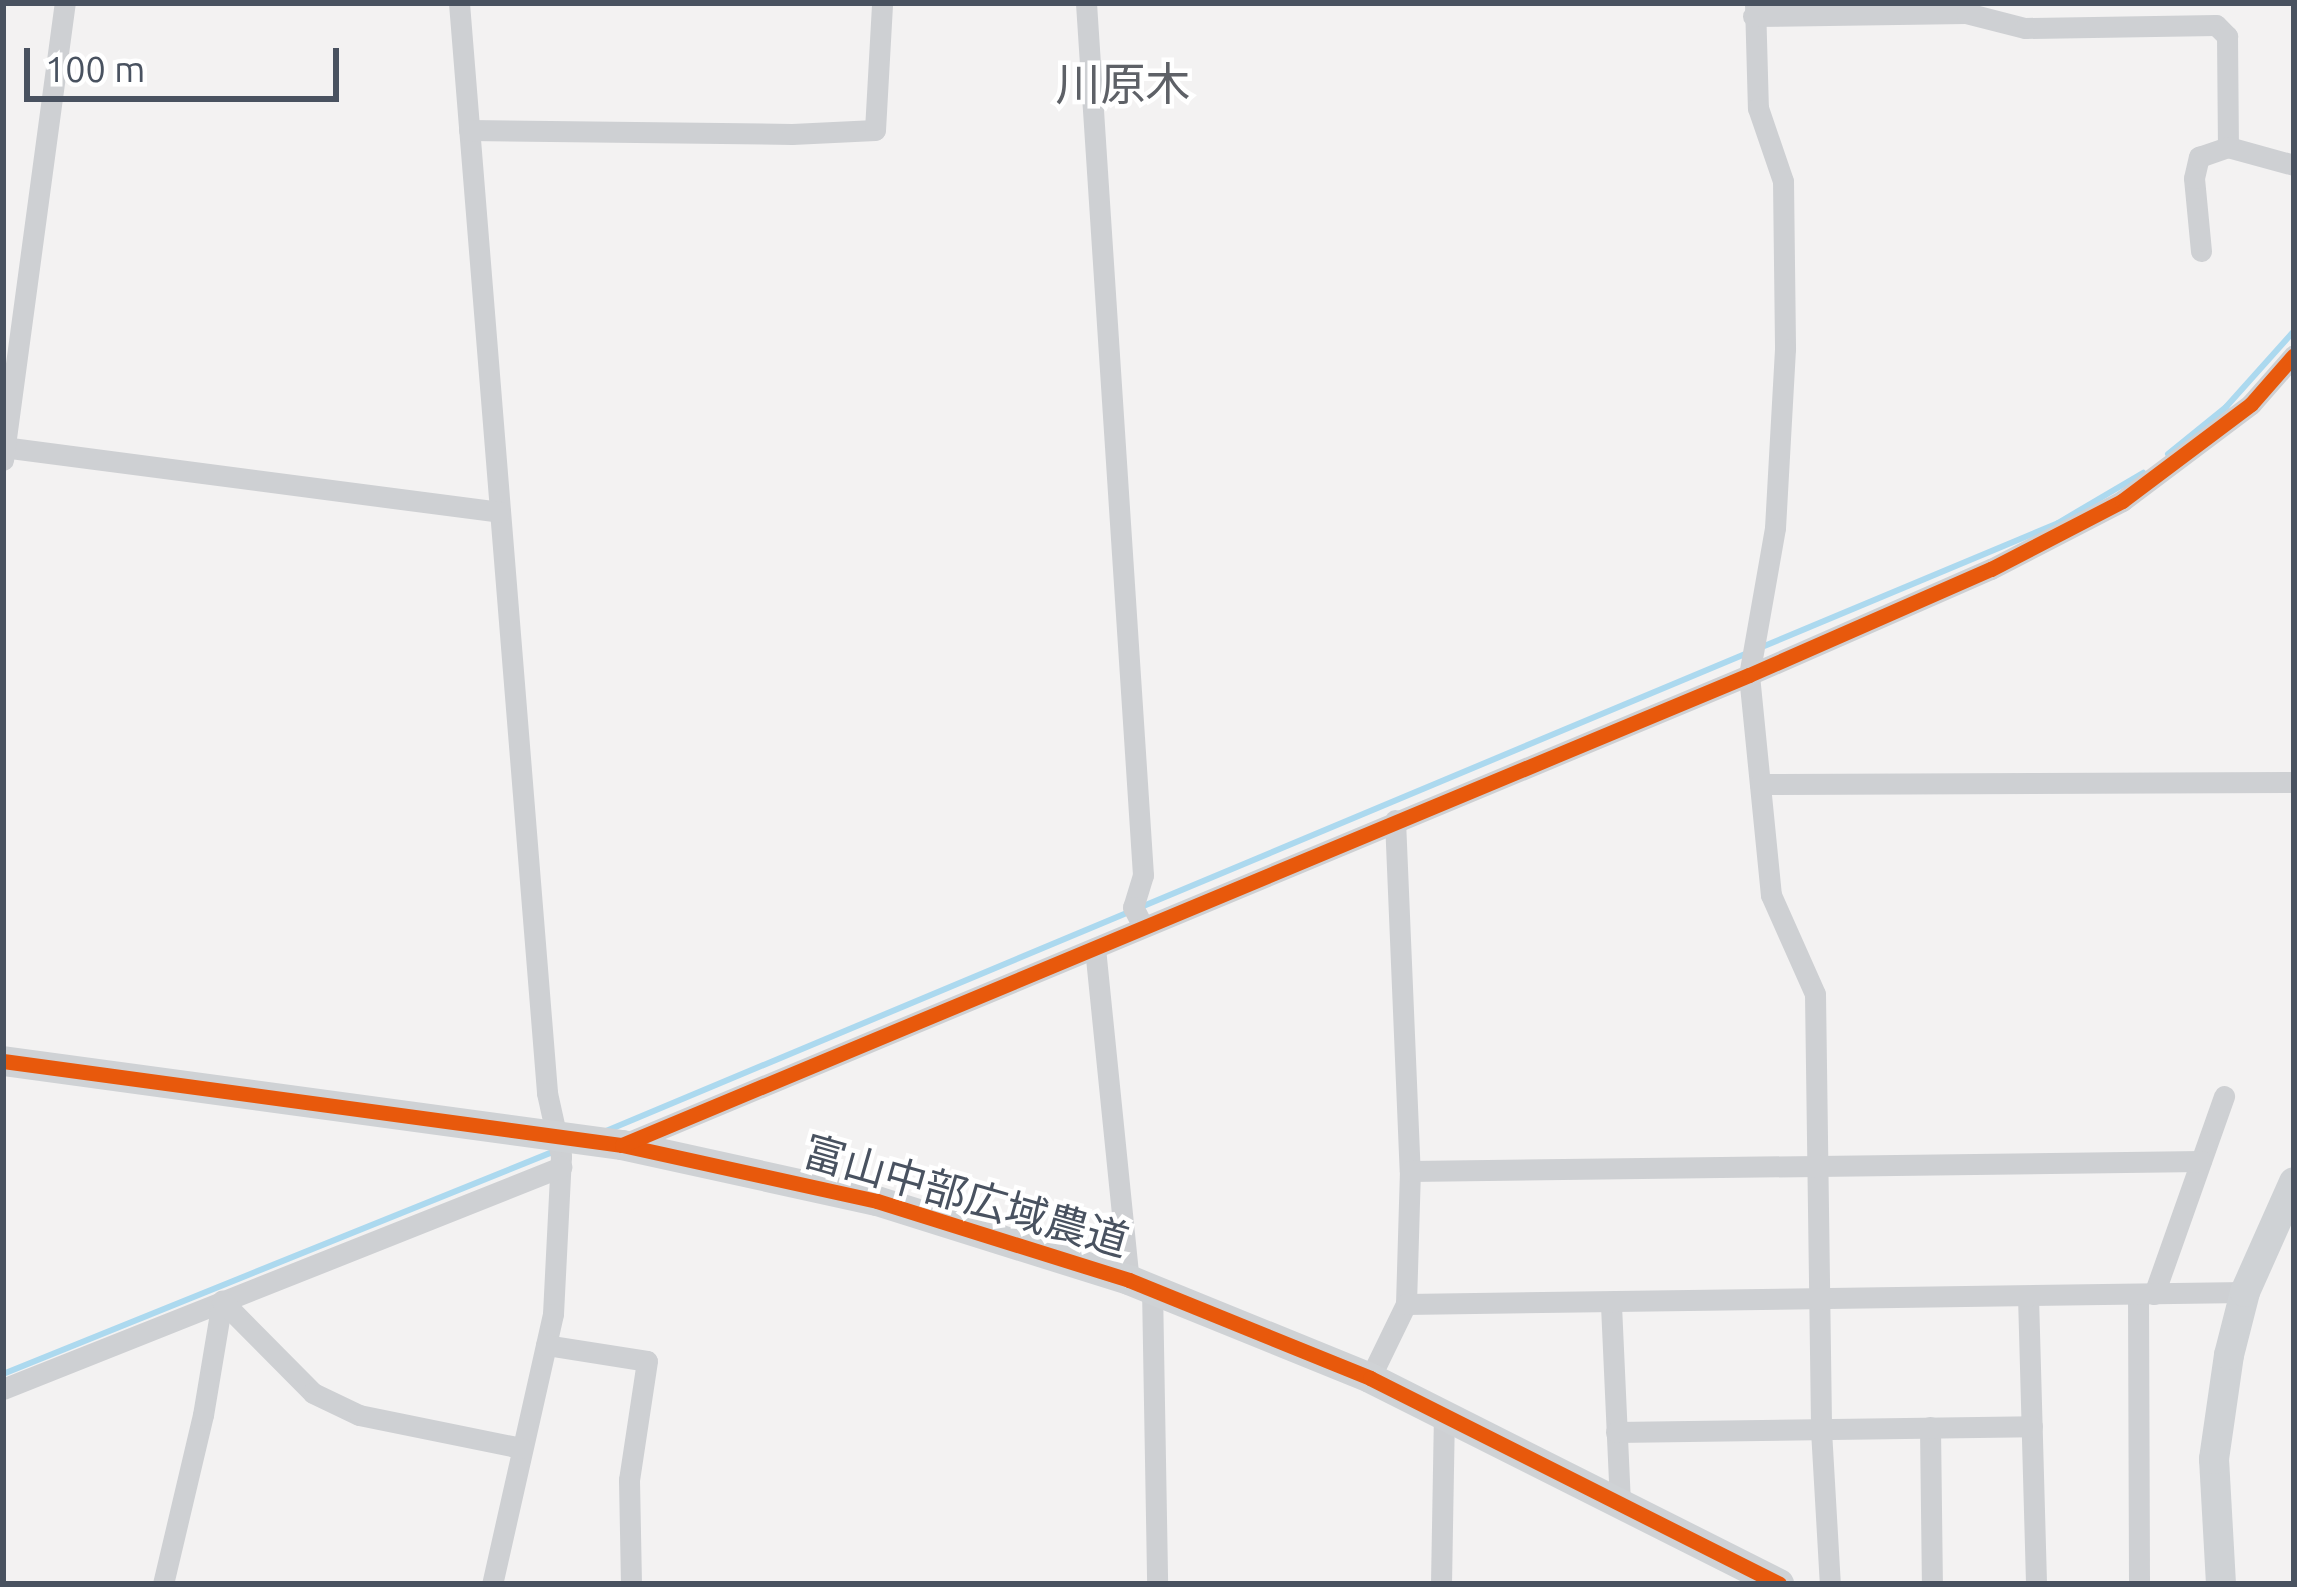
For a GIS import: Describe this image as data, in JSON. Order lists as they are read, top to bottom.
{
  "streets": {
    "street": ["富山中部広域農道"]
  },
  "districts": ["川原木"],
  "scale_bar": "100 m"
}
